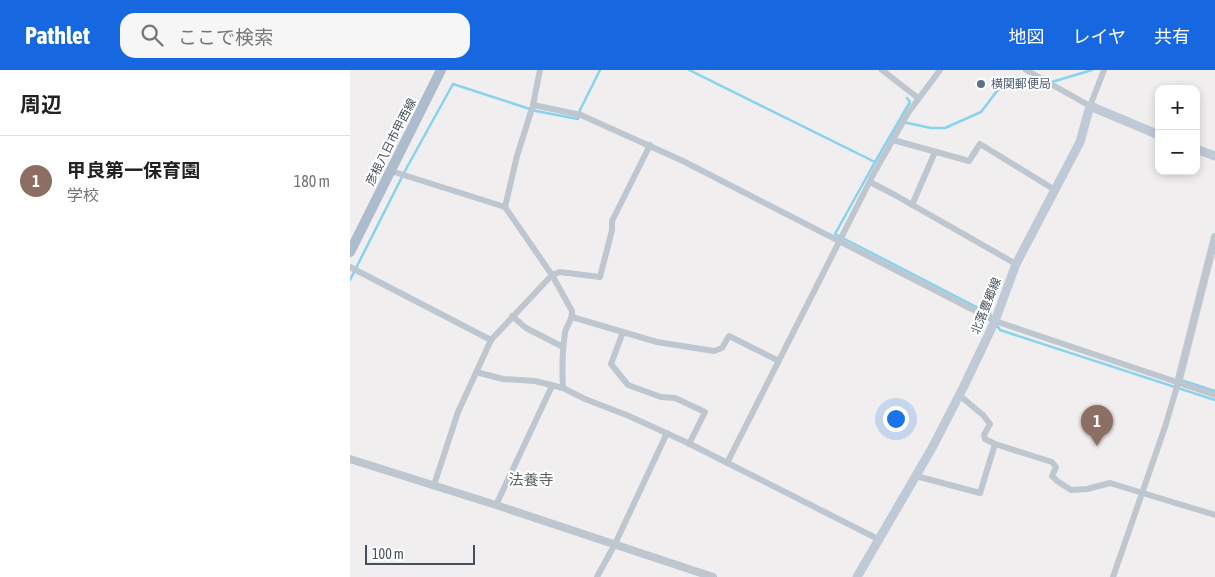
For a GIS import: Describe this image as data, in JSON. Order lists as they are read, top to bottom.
{
  "streets": {
    "main road": ["彦根八日市甲西線", "北落豊郷線"]
  },
  "districts": ["法養寺"],
  "places": ["横関郵便局"],
  "scale_bar": "100 m",
  "page": {
    "header": "Pathlet",
    "search": "ここで検索",
    "nav": ["地図", "レイヤ", "共有"],
    "heading": "周辺",
    "map_buttons": ["+", "−"],
    "list": [
      {
        "mark": "1",
        "name": "甲良第一保育園",
        "note": "学校",
        "value": "180 m"
      }
    ],
    "pins": "1",
    "scale": "100 m"
  }
}
